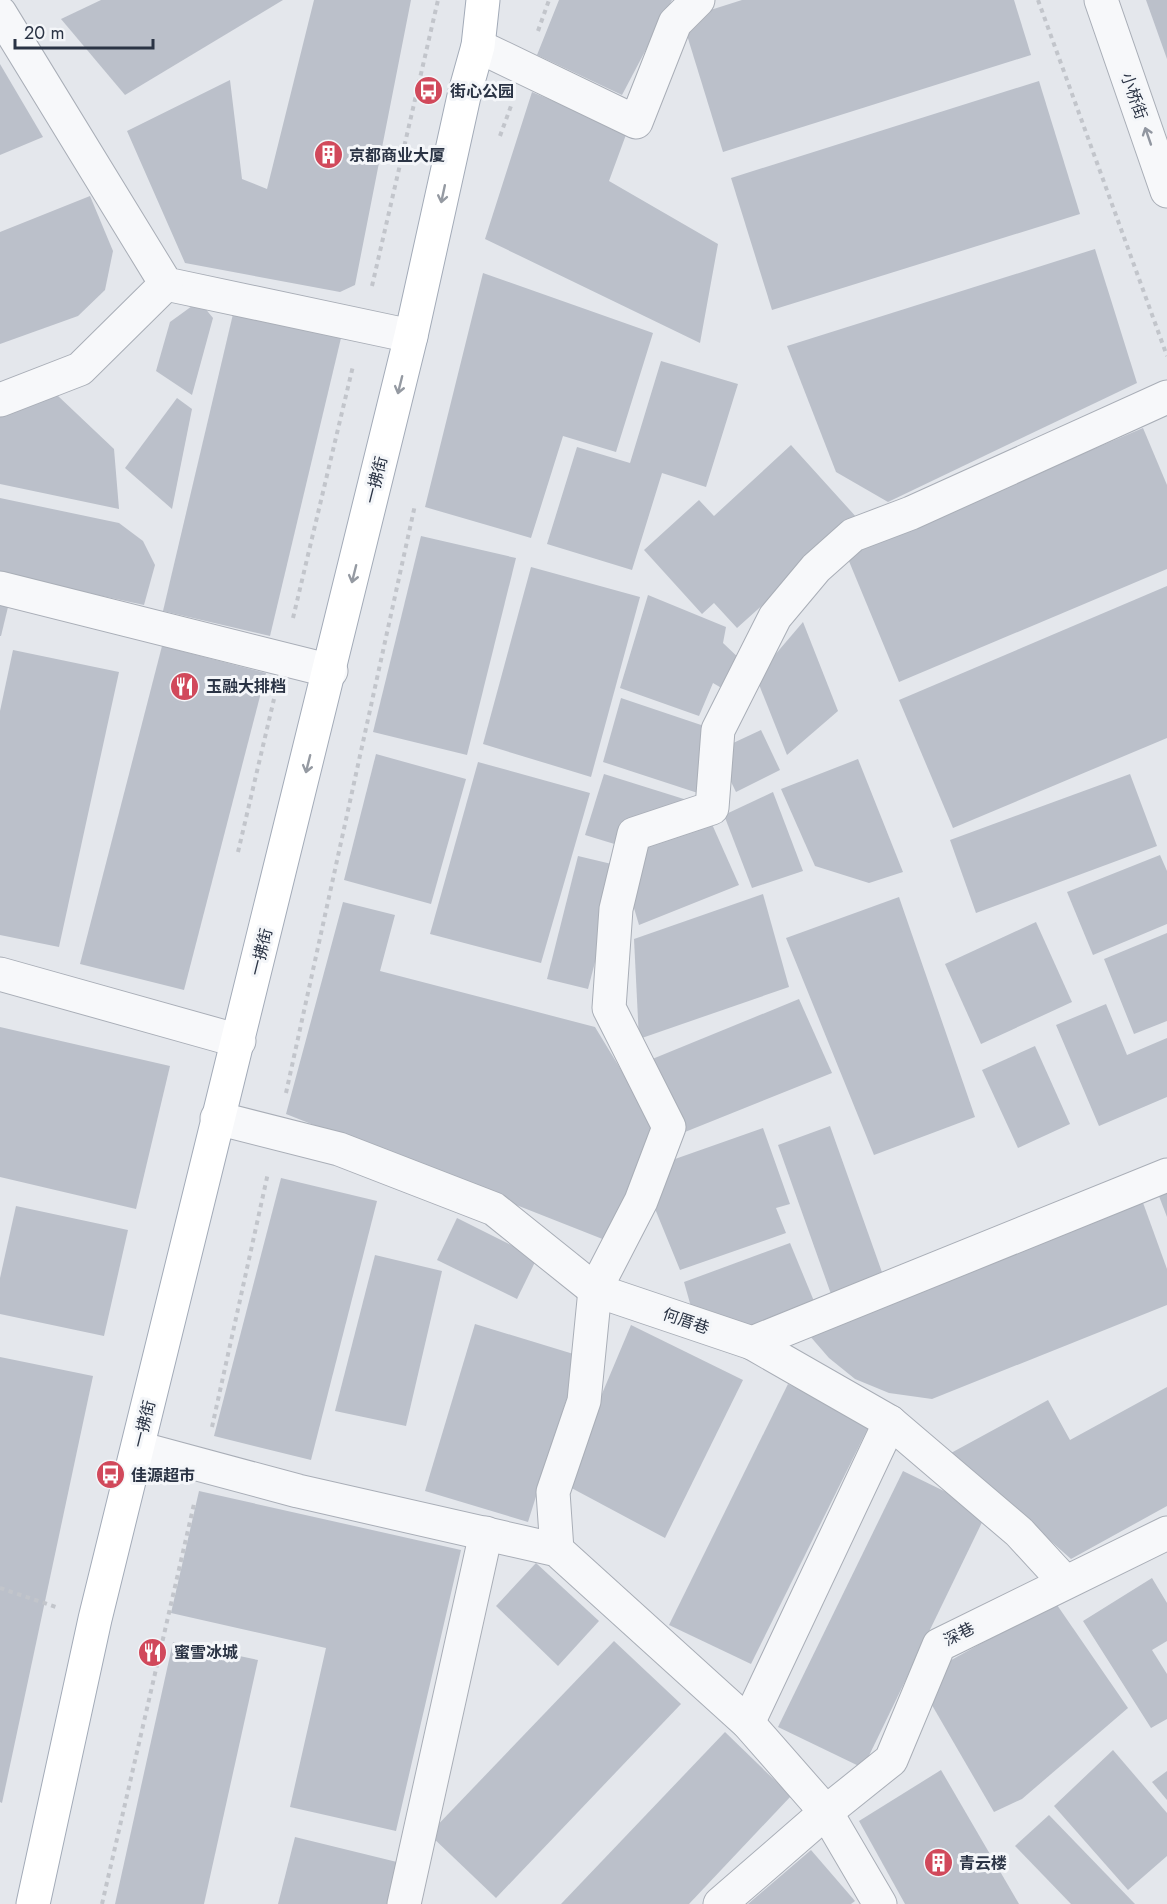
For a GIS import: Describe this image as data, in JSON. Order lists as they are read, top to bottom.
{
  "streets": {
    "main road": ["一拂街"],
    "street": ["小桥街", "何厝巷", "深巷"]
  },
  "crossings": [
    ["一拂街", "何厝巷"],
    ["何厝巷", "深巷"]
  ],
  "one_way": ["小桥街", "一拂街"],
  "places": {
    "bus stop": ["街心公园", "佳源超市"],
    "building": ["京都商业大厦", "青云楼"],
    "restaurant": ["玉融大排档", "蜜雪冰城"]
  },
  "scale_bar": "20 m"
}
